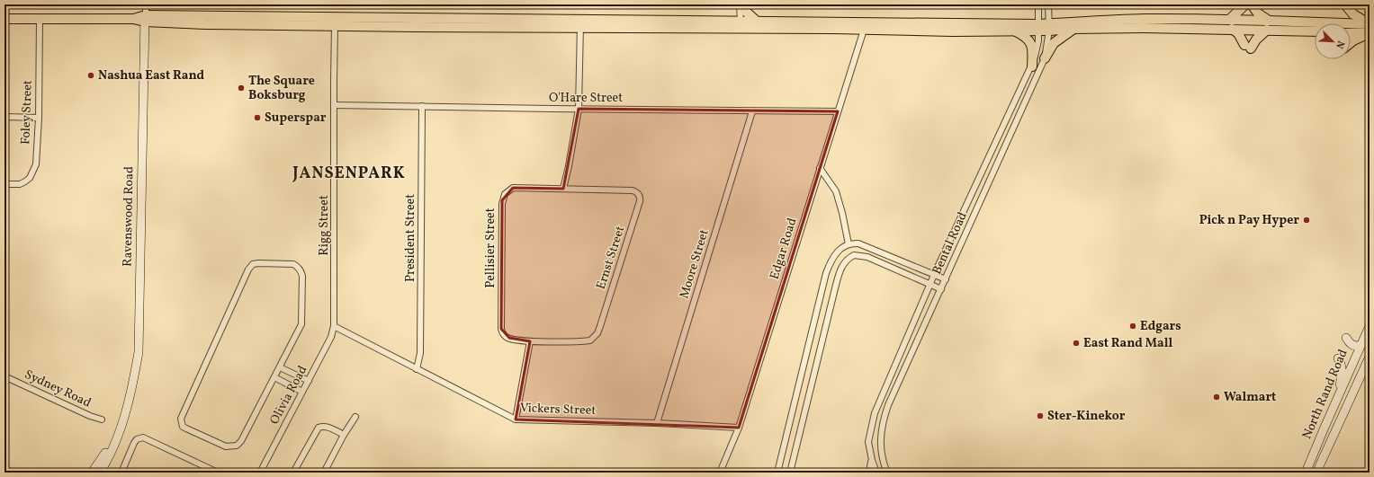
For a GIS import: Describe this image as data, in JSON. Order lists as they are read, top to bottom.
{
  "streets": {
    "street": [
      "O'Hare Street",
      "Foley Street",
      "Ravenswood Road",
      "Rigg Street",
      "President Street",
      "Bental Road",
      "Pellisier Street",
      "Edgar Road",
      "Ernst Street",
      "Moore Street",
      "Sydney Road",
      "North Rand Road",
      "Olivia Road",
      "Vickers Street"
    ]
  },
  "crossings": [
    ["O'Hare Street", "Rigg Street"],
    ["O'Hare Street", "President Street"],
    ["O'Hare Street", "Edgar Road"],
    ["O'Hare Street", "Moore Street"],
    ["Rigg Street", "Olivia Road"],
    ["Rigg Street", "Vickers Street"],
    ["President Street", "Vickers Street"],
    ["Pellisier Street", "Ernst Street"],
    ["Edgar Road", "Vickers Street"],
    ["Moore Street", "Vickers Street"],
    ["Olivia Road", "Vickers Street"]
  ],
  "districts": ["JANSENPARK"],
  "places": [
    "Nashua East Rand",
    "The Square Boksburg",
    "Superspar",
    "Pick n Pay Hyper",
    "Edgars",
    "East Rand Mall",
    "Walmart",
    "Ster-Kinekor"
  ],
  "north": "bottom right"
}
